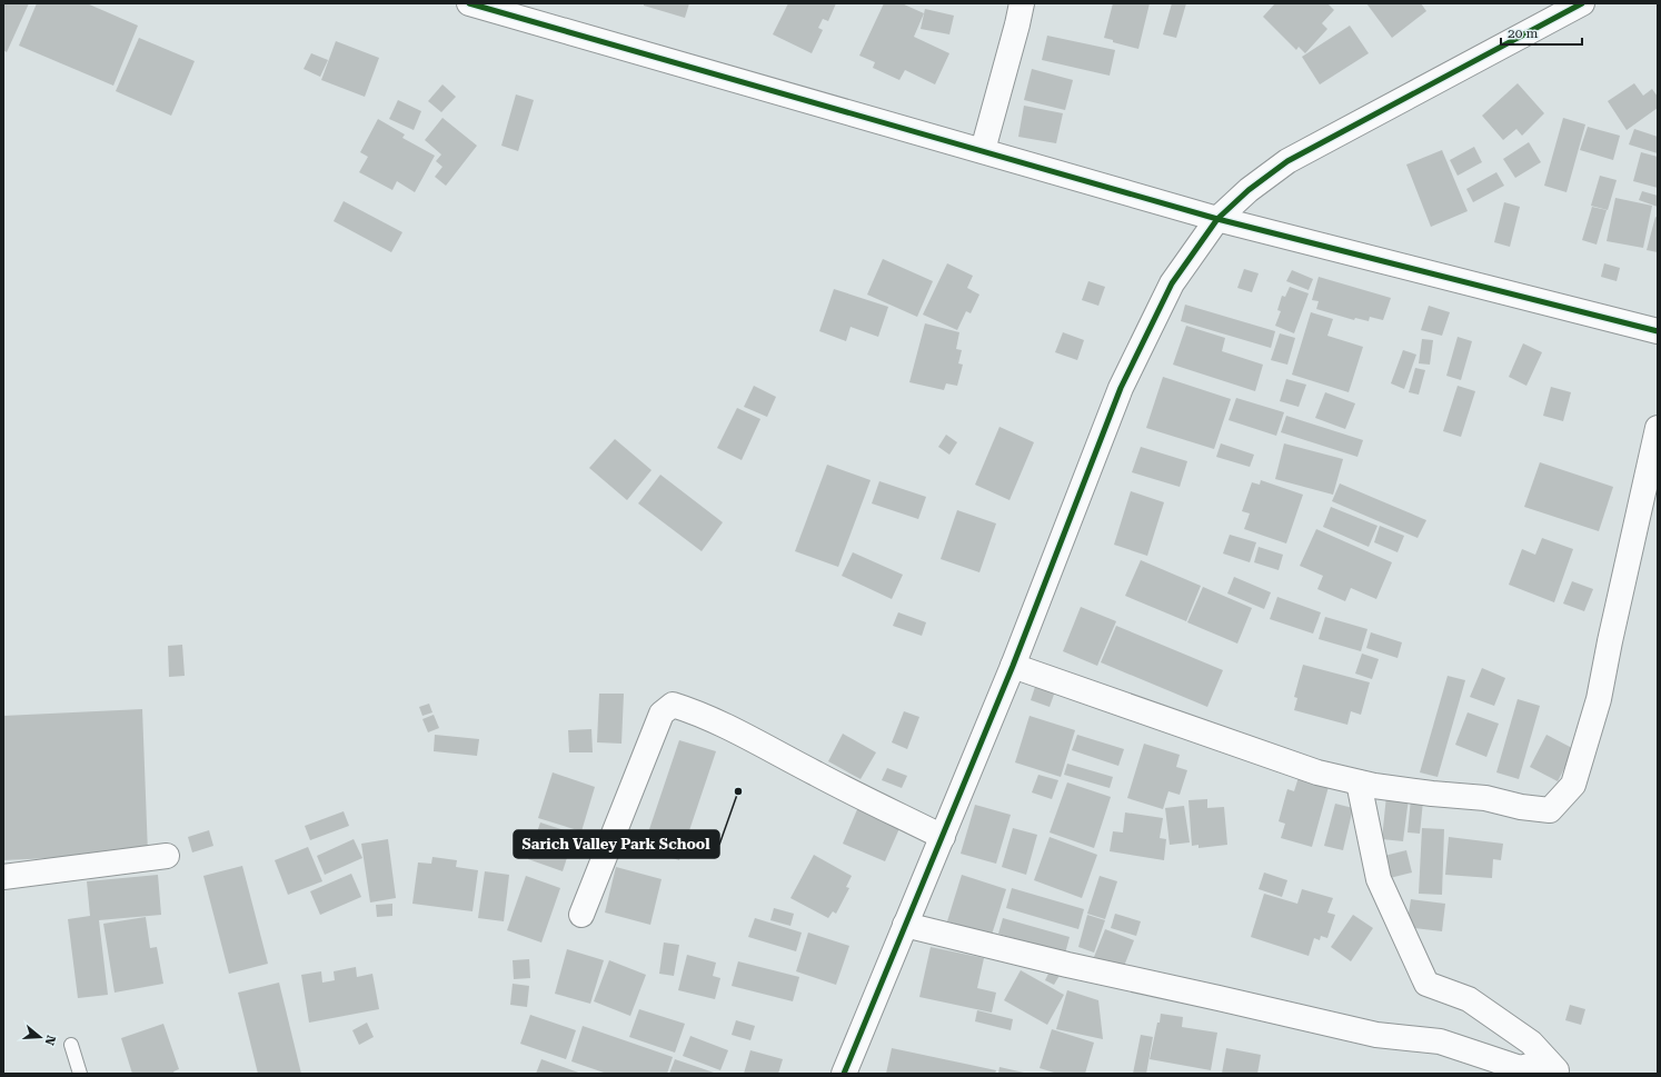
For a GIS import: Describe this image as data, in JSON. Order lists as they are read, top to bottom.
{
  "places": ["Sarich Valley Park School"],
  "scale_bar": "20 m",
  "north": "right"
}
